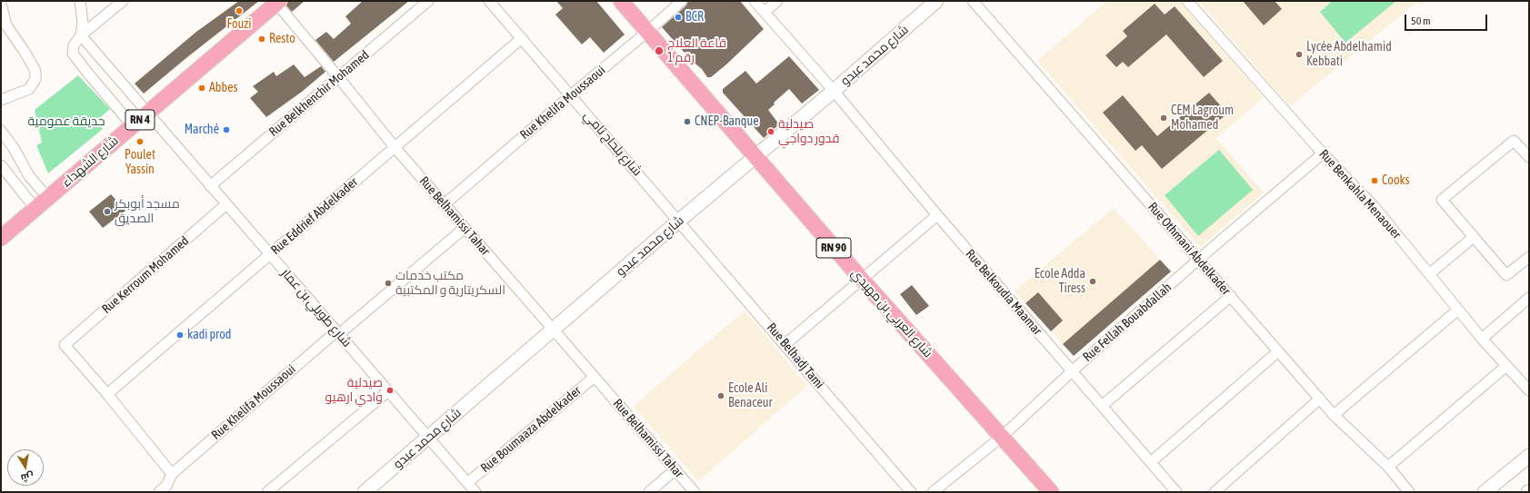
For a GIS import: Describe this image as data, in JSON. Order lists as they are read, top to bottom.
{
  "streets": {
    "main road": [
      "RN 4",
      "شارع الشهداء",
      "RN 90",
      "شارع العربي بن مهيدي"
    ],
    "street": [
      "شارع محمد عبدو",
      "Rue Belkhenchir Mohamed",
      "Rue Khelifa Moussaoui",
      "شارع بلحاج تامي",
      "Rue Benkahla Menaouer",
      "Rue Eddrief Abdelkader",
      "Rue Belhamissi Tahar",
      "Rue Othmani Abdelkader",
      "Rue Kerroum Mohamed",
      "Rue Belkoudia Maamar",
      "شارع طويلي بن عمار",
      "Rue Fellah Bouabdallah",
      "Rue Belhadj Tami",
      "Rue Boumaaza Abdelkader"
    ]
  },
  "crossings": [
    ["شارع محمد عبدو", "شارع بلحاج تامي"],
    ["شارع محمد عبدو", "Rue Belhamissi Tahar"],
    ["شارع محمد عبدو", "Rue Belkoudia Maamar"],
    ["شارع محمد عبدو", "شارع طويلي بن عمار"],
    ["شارع محمد عبدو", "شارع العربي بن مهيدي"],
    ["شارع محمد عبدو", "Rue Belhadj Tami"],
    ["Rue Belkhenchir Mohamed", "Rue Belhamissi Tahar"],
    ["Rue Belkhenchir Mohamed", "شارع طويلي بن عمار"],
    ["Rue Khelifa Moussaoui", "شارع بلحاج تامي"],
    ["Rue Khelifa Moussaoui", "Rue Belhamissi Tahar"],
    ["Rue Khelifa Moussaoui", "شارع طويلي بن عمار"],
    ["Rue Khelifa Moussaoui", "شارع العربي بن مهيدي"],
    ["شارع بلحاج تامي", "Rue Eddrief Abdelkader"],
    ["شارع بلحاج تامي", "Rue Belhadj Tami"],
    ["شارع الشهداء", "Rue Belhamissi Tahar"],
    ["شارع الشهداء", "شارع طويلي بن عمار"],
    ["Rue Benkahla Menaouer", "Rue Fellah Bouabdallah"],
    ["Rue Eddrief Abdelkader", "Rue Belhamissi Tahar"],
    ["Rue Eddrief Abdelkader", "Rue Kerroum Mohamed"],
    ["Rue Eddrief Abdelkader", "شارع طويلي بن عمار"],
    ["Rue Belhamissi Tahar", "Rue Boumaaza Abdelkader"],
    ["Rue Othmani Abdelkader", "Rue Fellah Bouabdallah"],
    ["Rue Kerroum Mohamed", "شارع طويلي بن عمار"],
    ["Rue Belkoudia Maamar", "Rue Fellah Bouabdallah"],
    ["شارع طويلي بن عمار", "Rue Boumaaza Abdelkader"],
    ["شارع العربي بن مهيدي", "Rue Fellah Bouabdallah"]
  ],
  "parks": ["حديقة عمومية"],
  "places": [
    "Fouzi",
    "BCR",
    "Resto",
    "قاعة العلاج رقم 1",
    "Lycée Abdelhamid Kebbati",
    "Abbes",
    "CEM Lagroum Mohamed",
    "CNEP-Banque",
    "Marché",
    "صيدلية قدور دواجي",
    "Poulet Yassin",
    "Cooks",
    "مسجد أبوبكر الصديق",
    "Ecole Adda Tiress",
    "مكتب خدمات السكريتارية و المكتبية",
    "kadi prod",
    "صيدلية وادي ارهيو",
    "Ecole Ali Benaceur"
  ],
  "scale_bar": "50 m",
  "north": "bottom"
}
